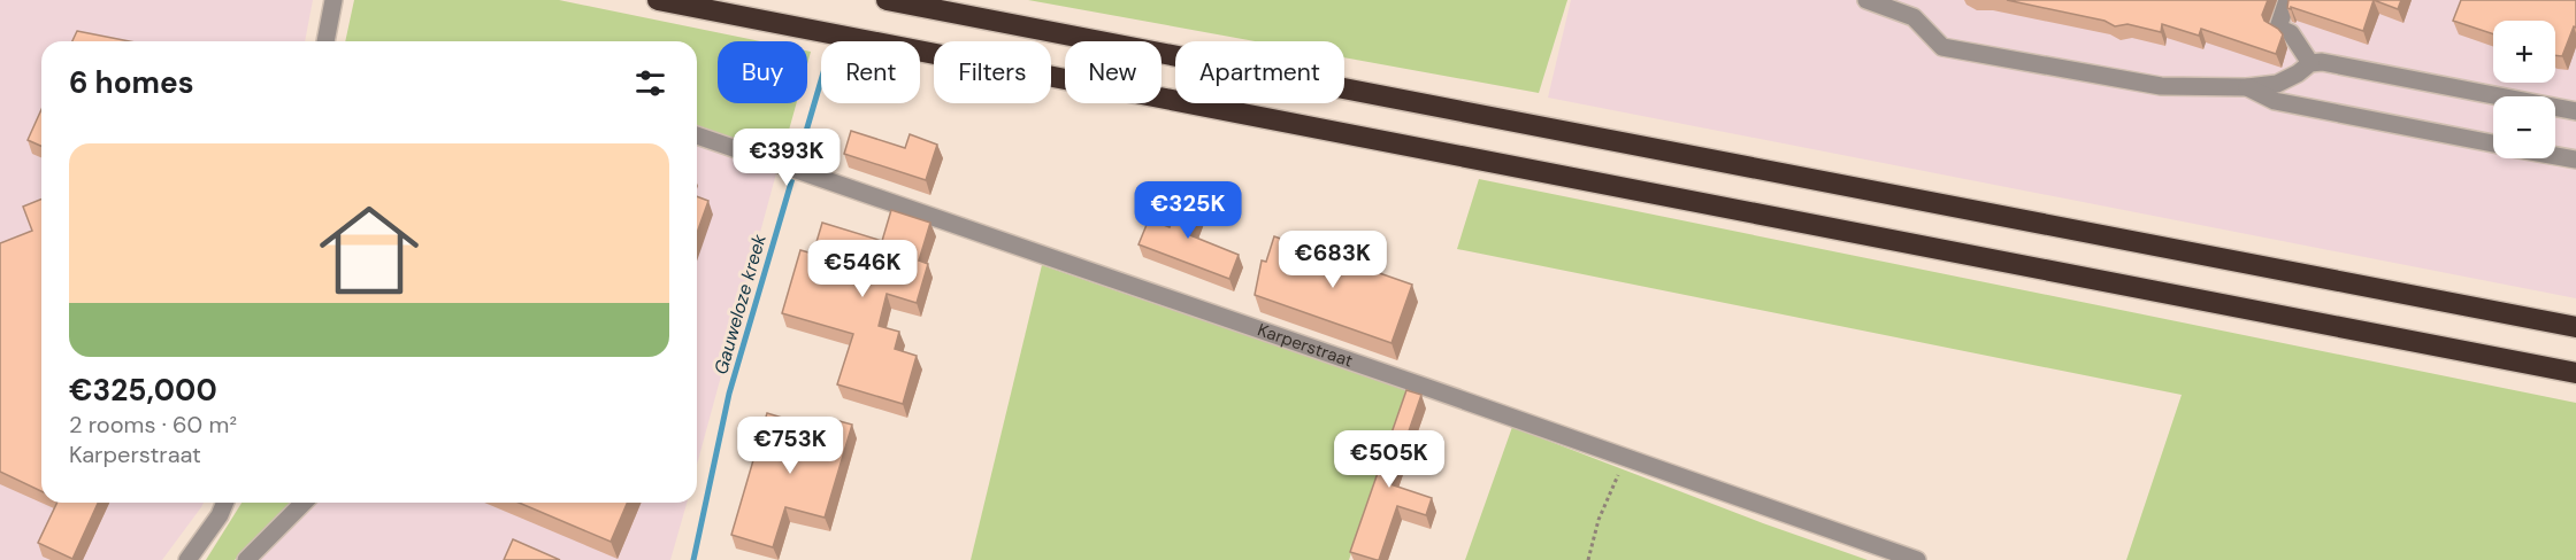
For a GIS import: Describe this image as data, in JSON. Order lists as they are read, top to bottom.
{
  "streets": {
    "street": ["Karperstraat"]
  },
  "water": ["Gauweloze kreek"],
  "page": {
    "map_buttons": ["+", "−"],
    "chip": [
      "Buy",
      "Rent",
      "Filters",
      "New",
      "Apartment"
    ],
    "heading": "6 homes",
    "list": [
      {
        "name": "€325,000",
        "note": "2 rooms · 60 m² · Karperstraat"
      }
    ],
    "price": [
      "€393K",
      "€325K",
      "€683K",
      "€546K",
      "€753K",
      "€505K"
    ]
  }
}
